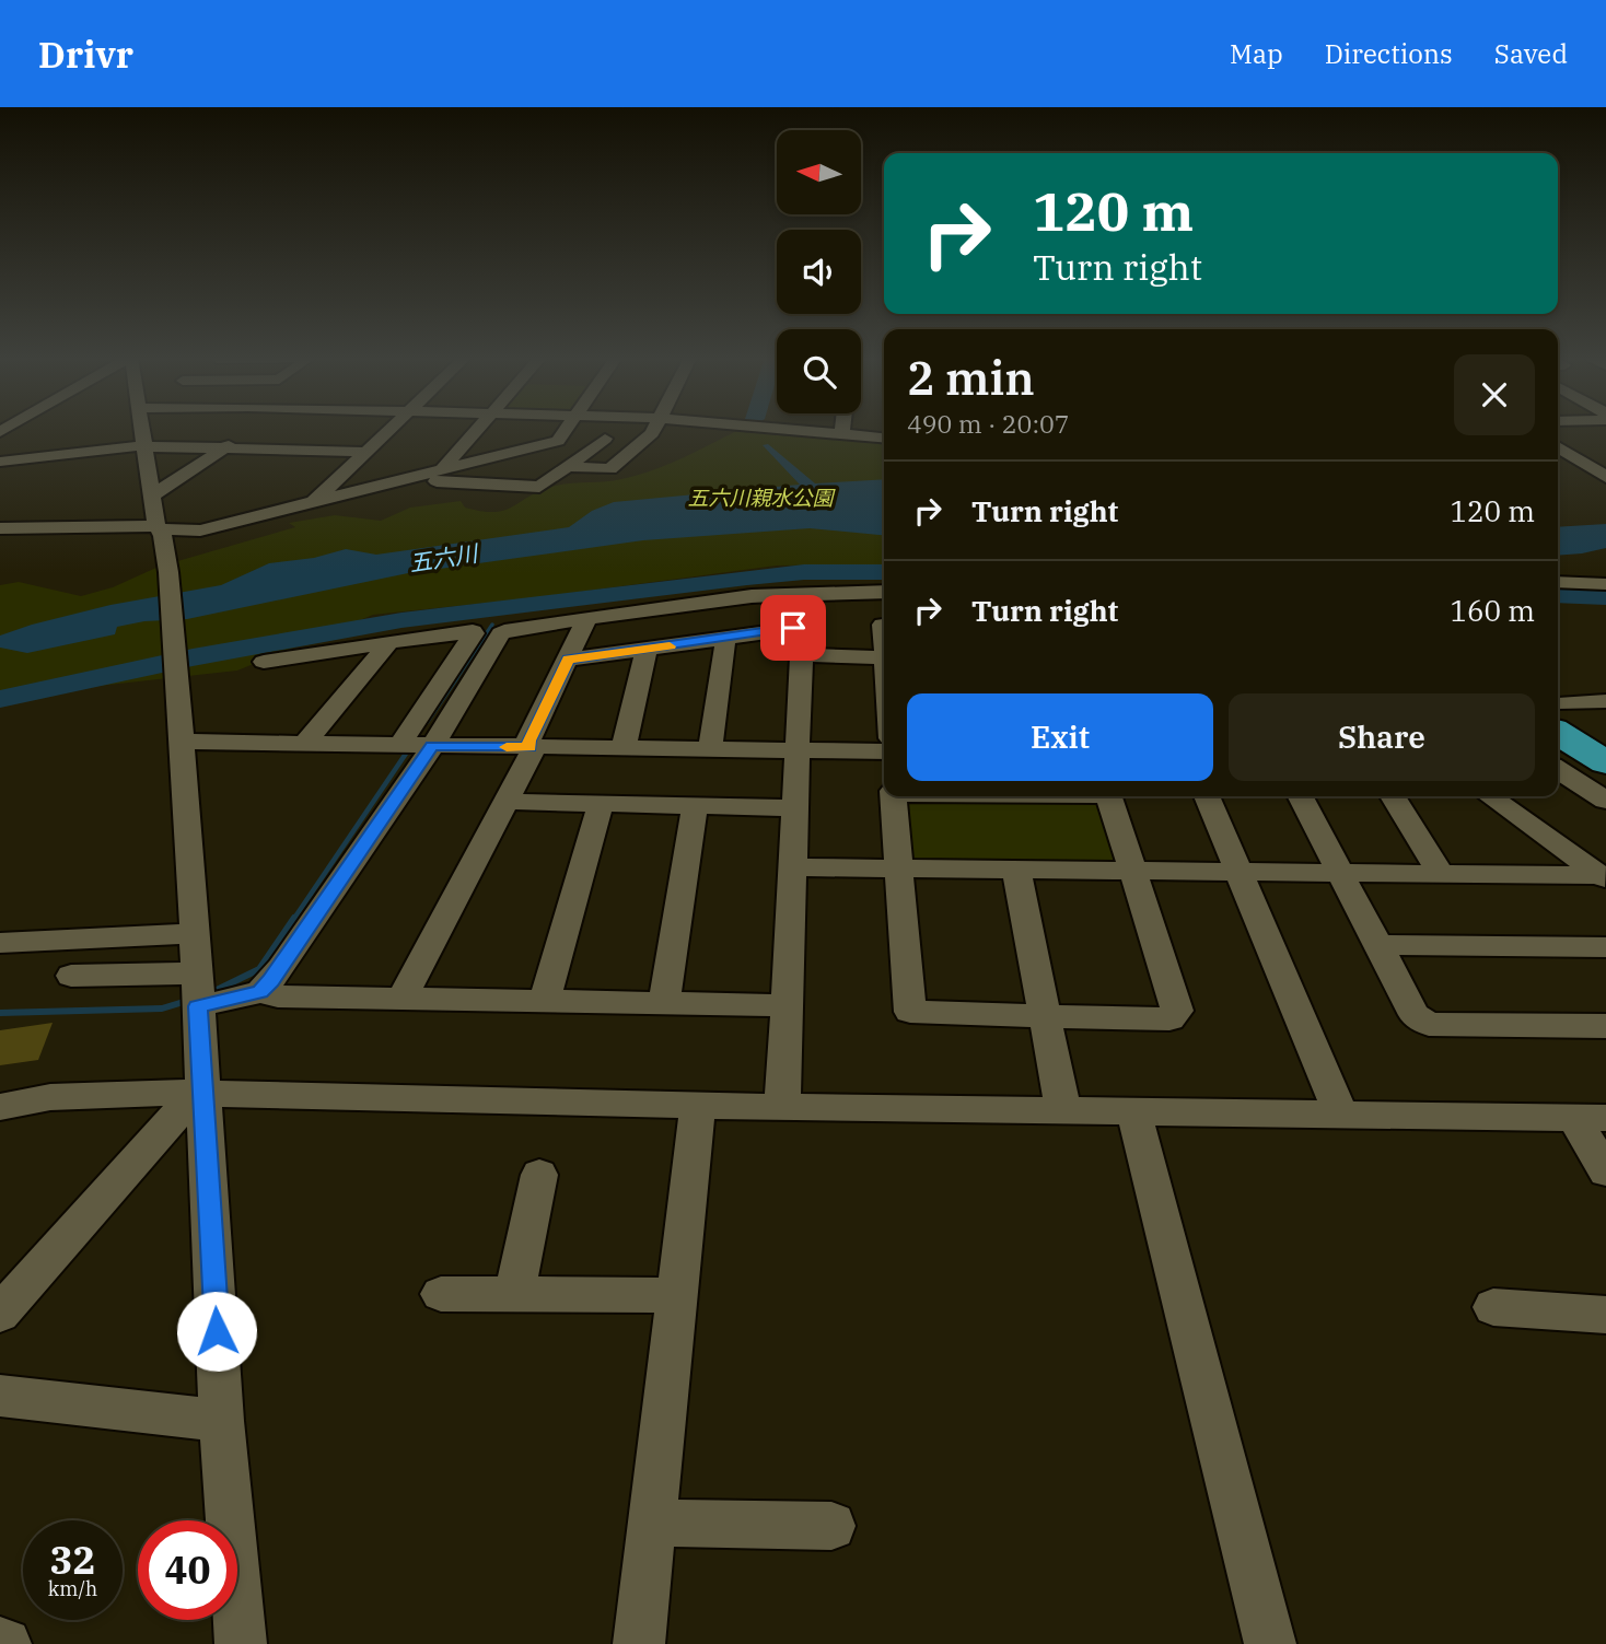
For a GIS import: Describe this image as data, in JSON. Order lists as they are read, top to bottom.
{
  "water": ["五六川"],
  "parks": ["五六川親水公園"],
  "north": "left",
  "page": {
    "header": "Drivr",
    "nav": ["Map", "Directions", "Saved"],
    "turn": ["120 m", "Turn right"],
    "heading": ["2 min", "490 m · 20:07"],
    "list": [
      {
        "name": "Turn right",
        "value": "120 m"
      },
      {
        "name": "Turn right",
        "value": "160 m"
      }
    ],
    "buttons": ["Exit", "Share"],
    "speed": "32 km/h",
    "limit": "40"
  }
}
